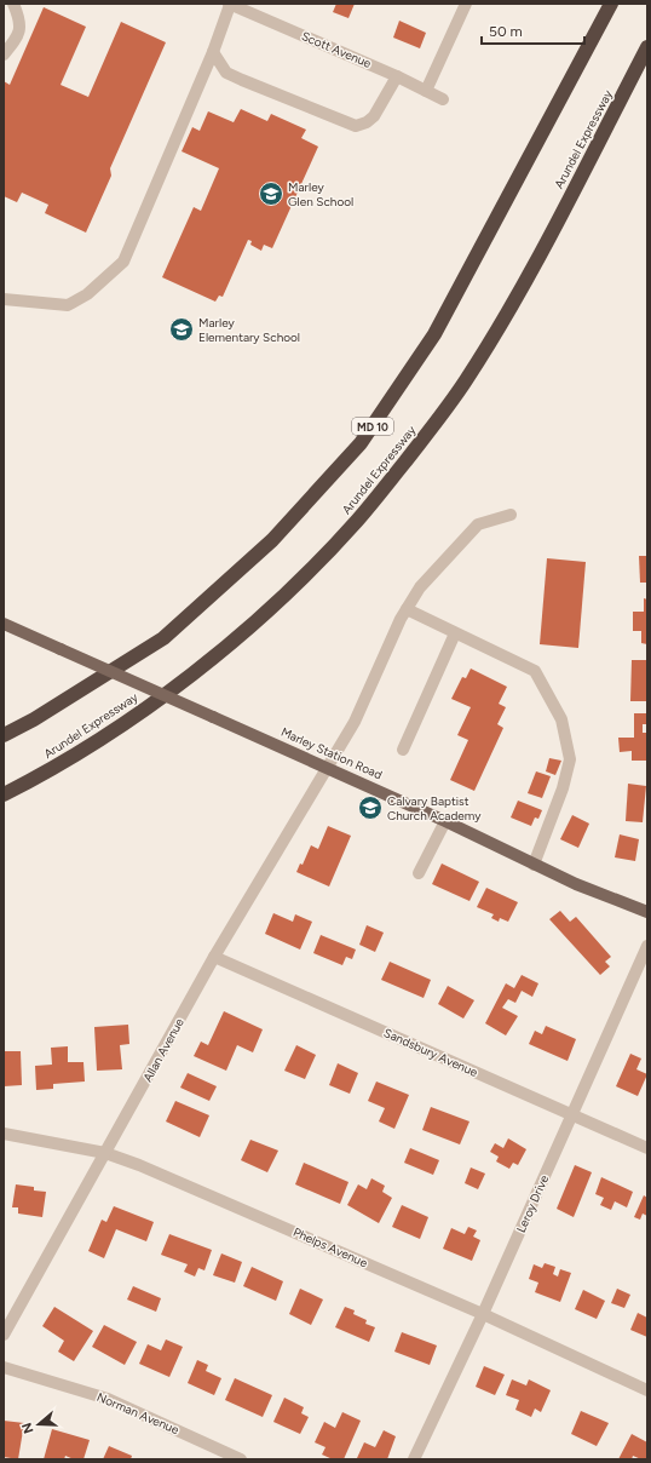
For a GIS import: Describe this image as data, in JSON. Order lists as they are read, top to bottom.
{
  "streets": {
    "highway": ["Arundel Expressway", "MD 10"],
    "main road": ["Marley Station Road"],
    "street": [
      "Scott Avenue",
      "Allan Avenue",
      "Sandsbury Avenue",
      "Leroy Drive",
      "Phelps Avenue",
      "Norman Avenue"
    ]
  },
  "crossings": [
    ["Marley Station Road", "Allan Avenue"],
    ["Allan Avenue", "Sandsbury Avenue"],
    ["Allan Avenue", "Phelps Avenue"],
    ["Sandsbury Avenue", "Leroy Drive"],
    ["Leroy Drive", "Phelps Avenue"]
  ],
  "places": {
    "school or university": ["Marley Glen School", "Marley Elementary School", "Calvary Baptist Church Academy"]
  },
  "scale_bar": "50 m",
  "north": "left"
}
